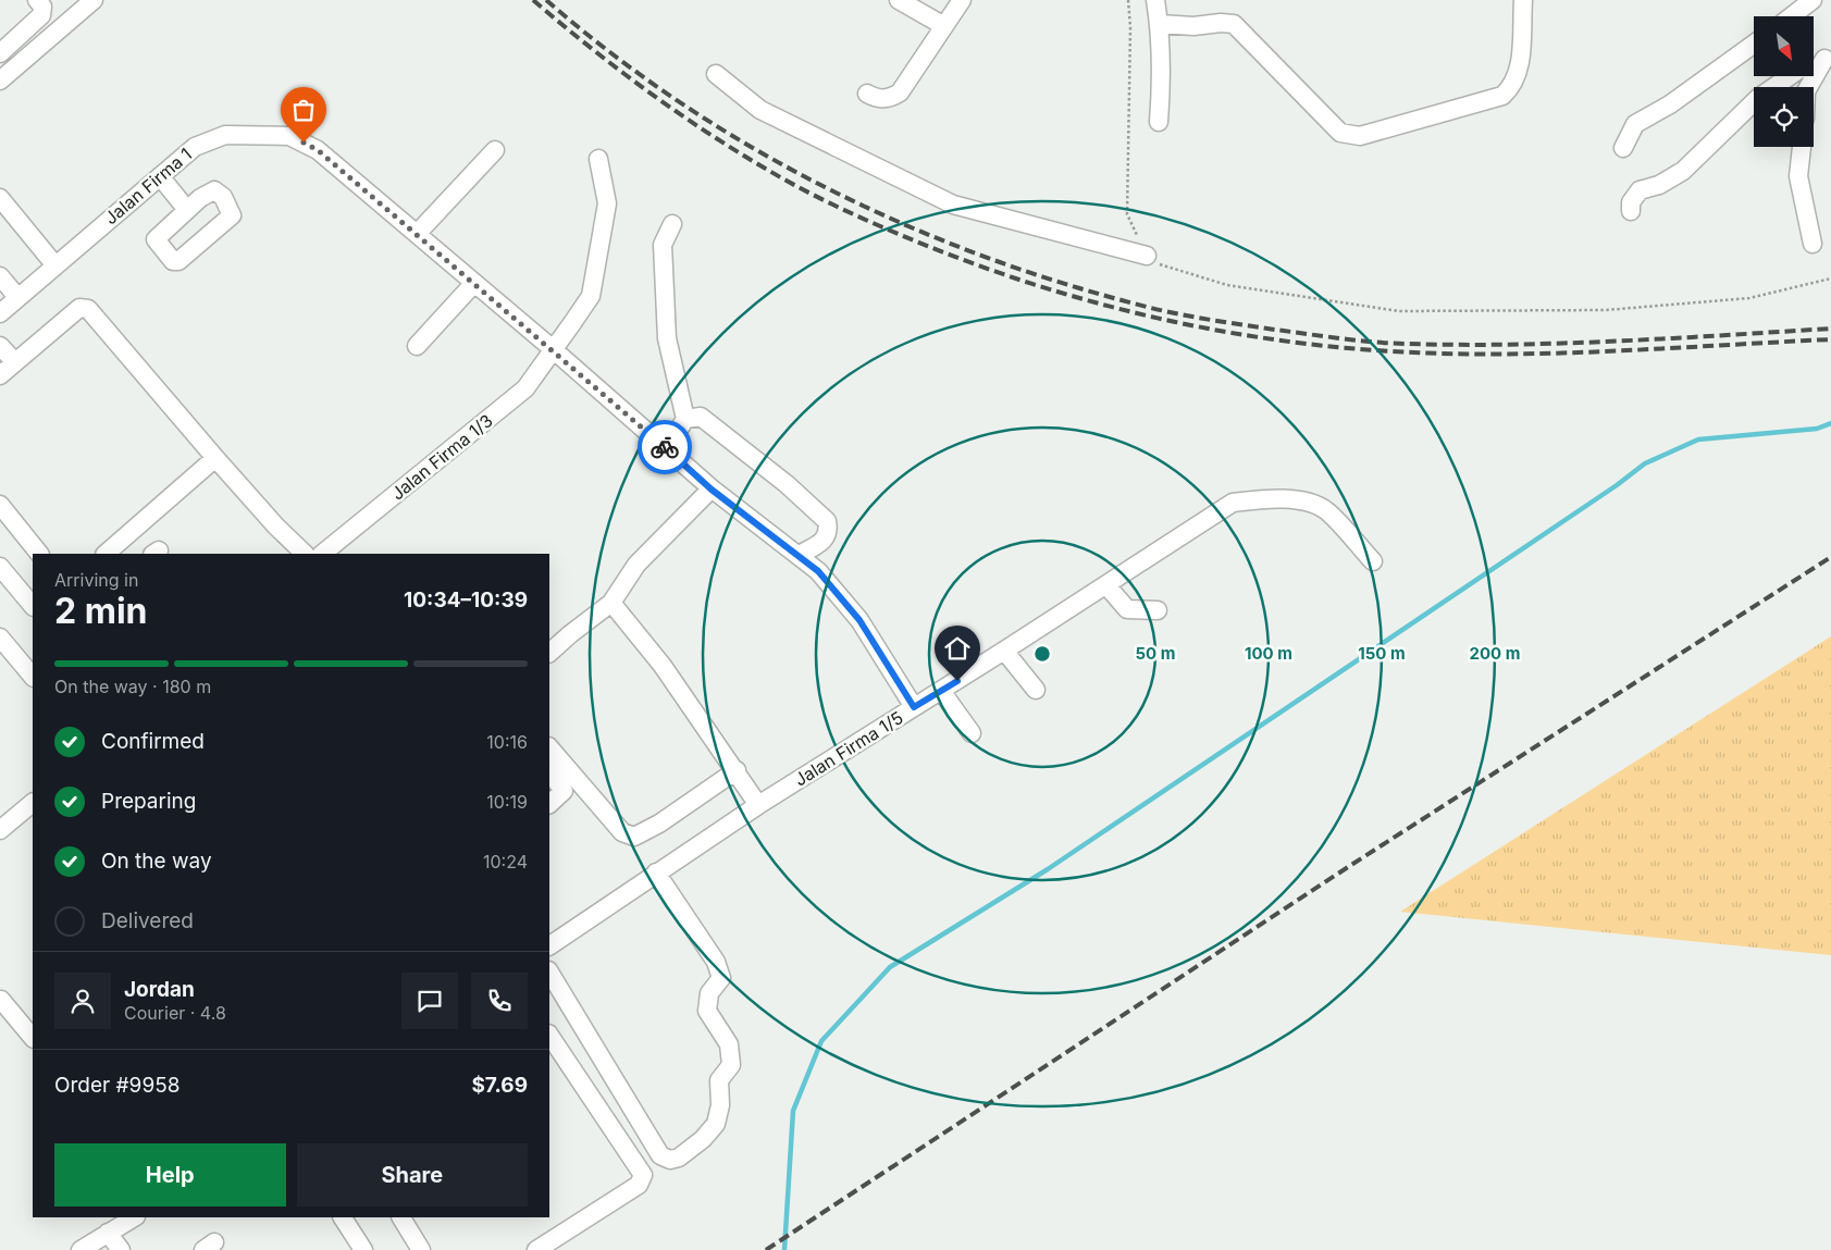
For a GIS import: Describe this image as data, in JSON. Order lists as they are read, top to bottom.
{
  "streets": {
    "street": ["Jalan Firma 1", "Jalan Firma 1/3", "Jalan Firma 1/5"]
  },
  "crossings": [
    ["Jalan Firma 1", "Jalan Firma 1/3"],
    ["Jalan Firma 1", "Jalan Firma 1/5"]
  ],
  "north": "bottom right",
  "page": {
    "heading": ["2 min", "Arriving in", "10:34–10:39"],
    "panel": [
      "Jordan",
      "Courier · 4.8",
      "Order #9958",
      "$7.69"
    ],
    "bar": "On the way · 180 m",
    "list": [
      ["Confirmed", "10:16"],
      ["Preparing", "10:19"],
      ["On the way", "10:24"],
      "Delivered"
    ],
    "buttons": ["Help", "Share"]
  },
  "rings": [
    "50 m",
    "100 m",
    "150 m",
    "200 m"
  ]
}
